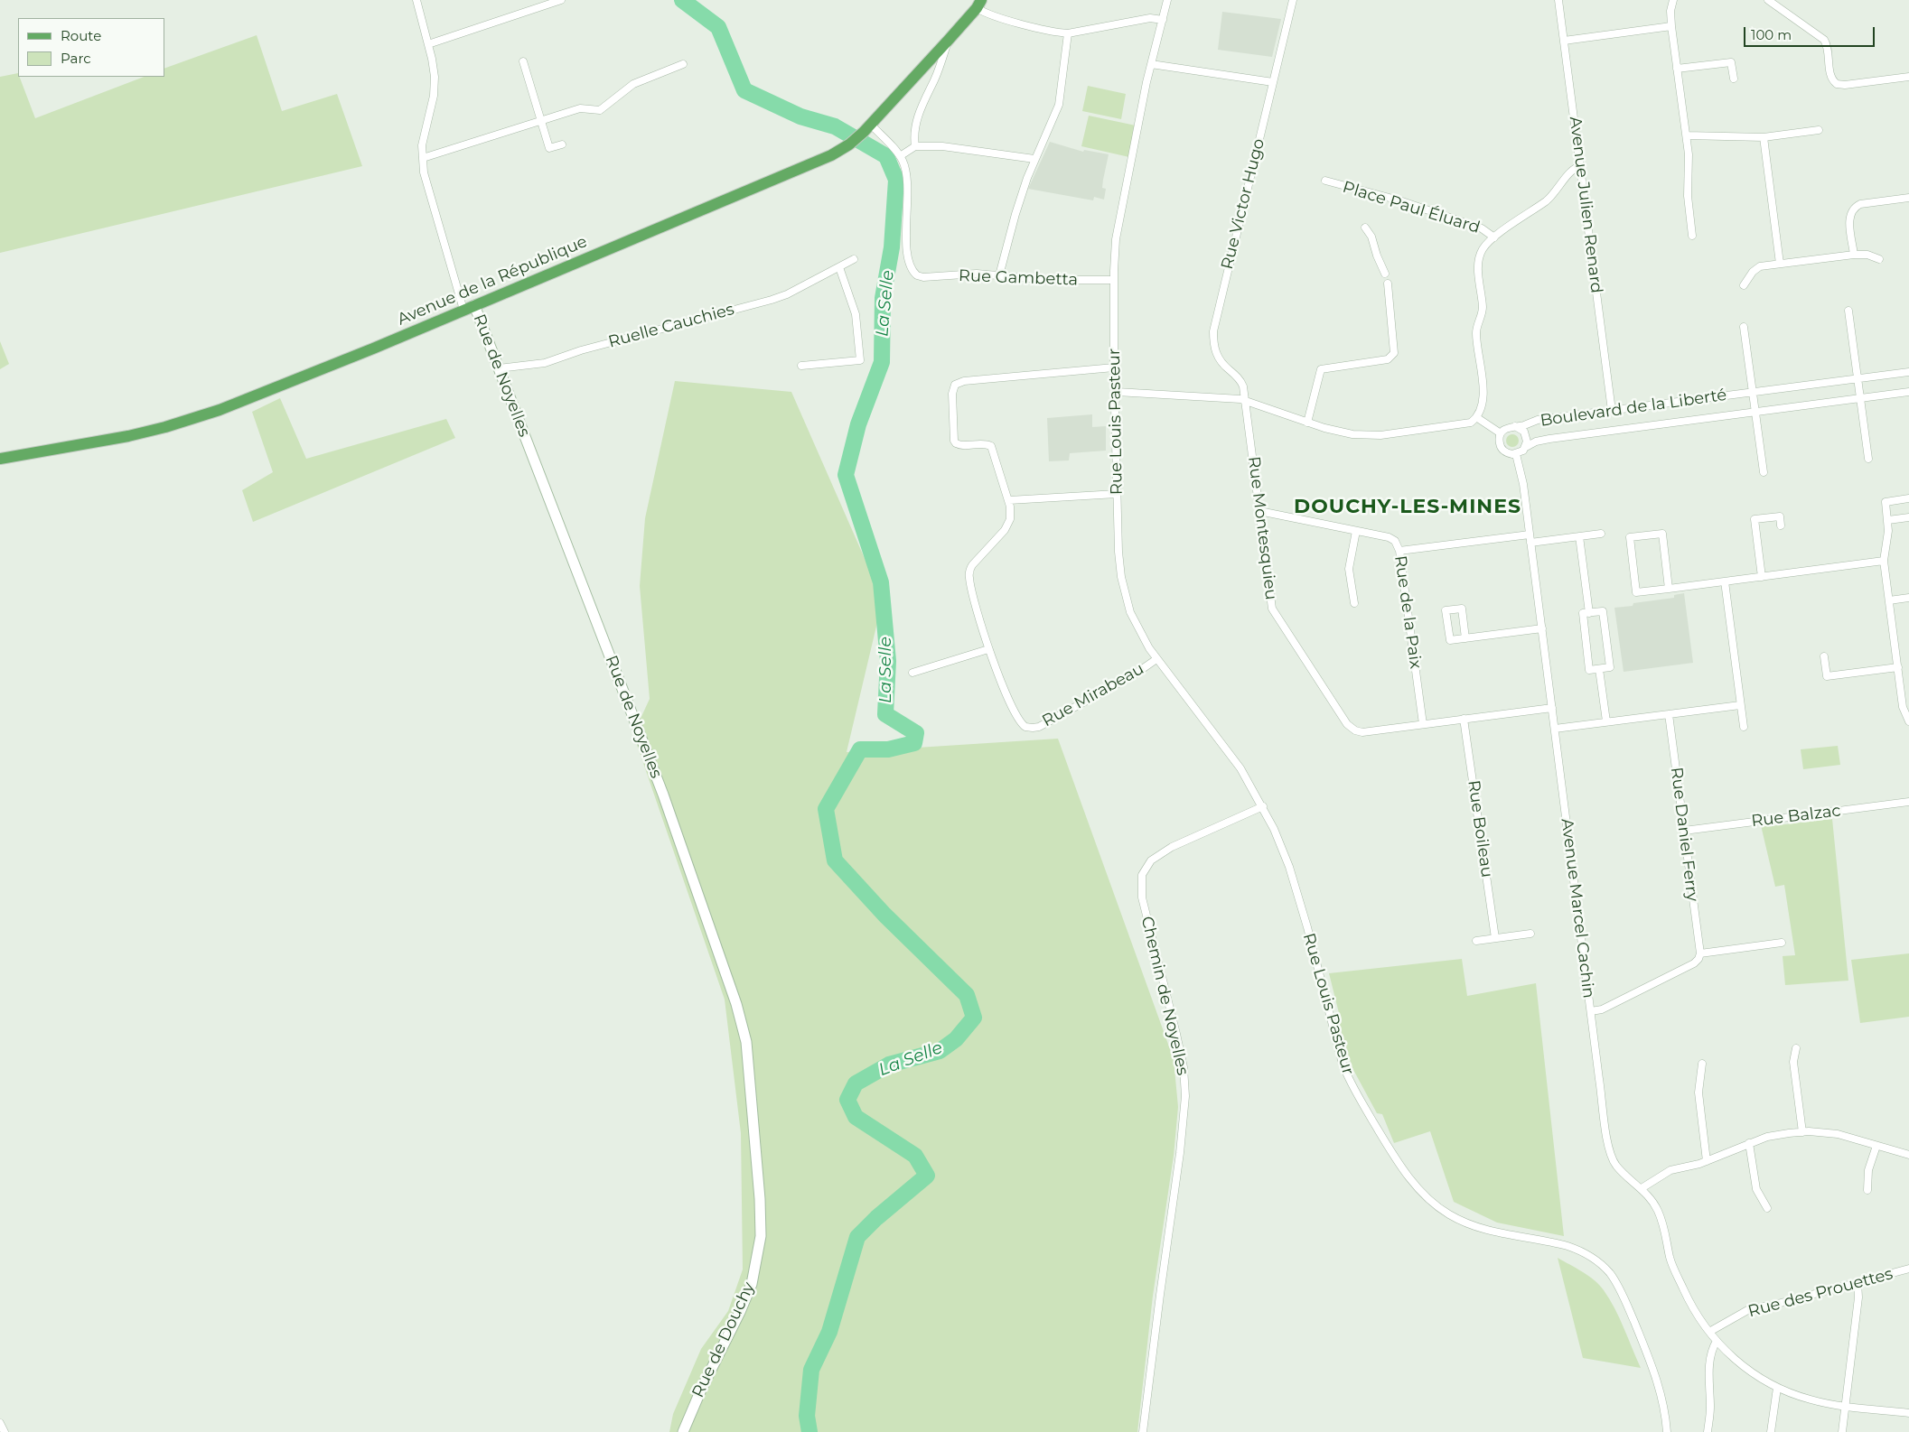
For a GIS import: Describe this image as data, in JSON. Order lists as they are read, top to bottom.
{
  "streets": {
    "main road": ["Avenue de la République"],
    "street": [
      "Rue Victor Hugo",
      "Avenue Julien Renard",
      "Place Paul Éluard",
      "Rue Gambetta",
      "Ruelle Cauchies",
      "Rue de Noyelles",
      "Boulevard de la Liberté",
      "Rue Louis Pasteur",
      "Rue Montesquieu",
      "Rue de la Paix",
      "Rue Mirabeau",
      "Rue Balzac",
      "Rue Boileau",
      "Rue Daniel Ferry",
      "Avenue Marcel Cachin",
      "Chemin de Noyelles",
      "Rue des Prouettes",
      "Rue de Douchy"
    ]
  },
  "crossings": [
    ["Rue Victor Hugo", "Rue Montesquieu"],
    ["Avenue Julien Renard", "Boulevard de la Liberté"],
    ["Rue Gambetta", "Rue Louis Pasteur"],
    ["Avenue de la République", "Rue de Noyelles"],
    ["Ruelle Cauchies", "Rue de Noyelles"],
    ["Rue de Noyelles", "Rue de Douchy"],
    ["Boulevard de la Liberté", "Avenue Marcel Cachin"],
    ["Rue Louis Pasteur", "Rue Mirabeau"],
    ["Rue Louis Pasteur", "Chemin de Noyelles"],
    ["Rue Montesquieu", "Rue de la Paix"],
    ["Rue Montesquieu", "Rue Boileau"],
    ["Rue Montesquieu", "Avenue Marcel Cachin"],
    ["Rue Balzac", "Rue Daniel Ferry"],
    ["Avenue Marcel Cachin", "Rue des Prouettes"]
  ],
  "districts": ["DOUCHY-LES-MINES"],
  "water": ["La Selle"],
  "legend": ["Route", "Parc"],
  "scale_bar": "100 m"
}
